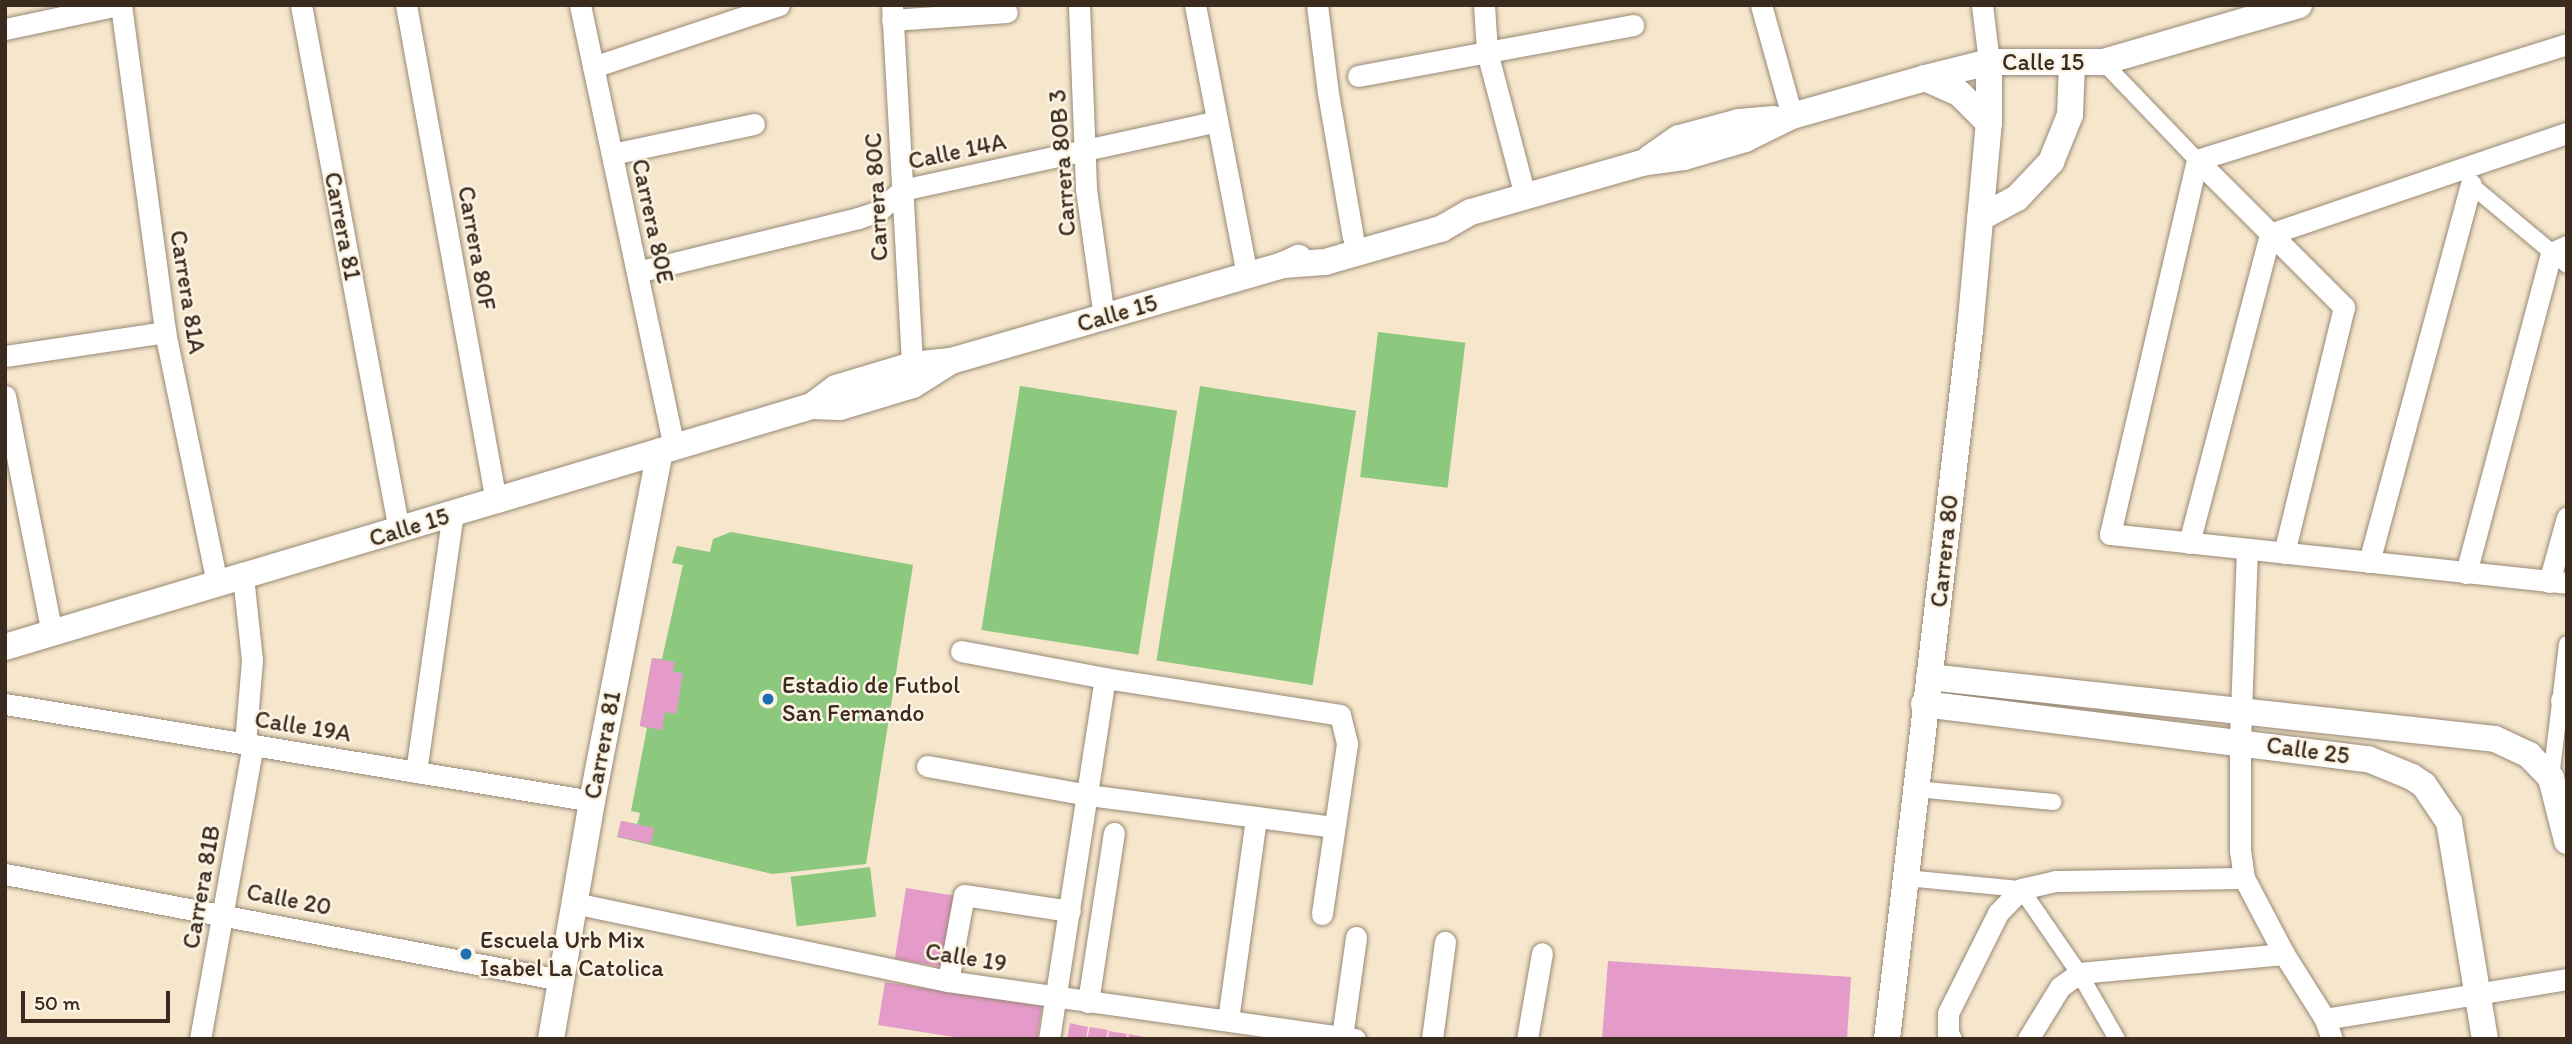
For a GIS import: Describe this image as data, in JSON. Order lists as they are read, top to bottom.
{
  "streets": {
    "street": [
      "Calle 15",
      "Calle 14A",
      "Carrera 80B 3",
      "Carrera 80C",
      "Carrera 80E",
      "Carrera 81",
      "Carrera 80F",
      "Carrera 81A",
      "Carrera 80",
      "Calle 19A",
      "Calle 25",
      "Carrera 81B",
      "Calle 20",
      "Calle 19"
    ]
  },
  "crossings": [
    ["Calle 15", "Carrera 80B 3"],
    ["Calle 15", "Carrera 80C"],
    ["Calle 15", "Carrera 80E"],
    ["Calle 15", "Carrera 81"],
    ["Calle 15", "Carrera 80F"],
    ["Calle 15", "Carrera 81A"],
    ["Calle 15", "Carrera 80"],
    ["Calle 15", "Carrera 81B"],
    ["Calle 14A", "Carrera 80B 3"],
    ["Calle 14A", "Carrera 80C"],
    ["Calle 14A", "Carrera 80E"],
    ["Carrera 80E", "Carrera 81"],
    ["Carrera 81", "Calle 19A"],
    ["Carrera 81", "Calle 20"],
    ["Carrera 81", "Calle 19"],
    ["Carrera 80", "Calle 25"],
    ["Calle 19A", "Carrera 81B"],
    ["Carrera 81B", "Calle 20"]
  ],
  "places": ["Estadio de Futbol San Fernando", "Escuela Urb Mix Isabel La Catolica"],
  "scale_bar": "50 m"
}
